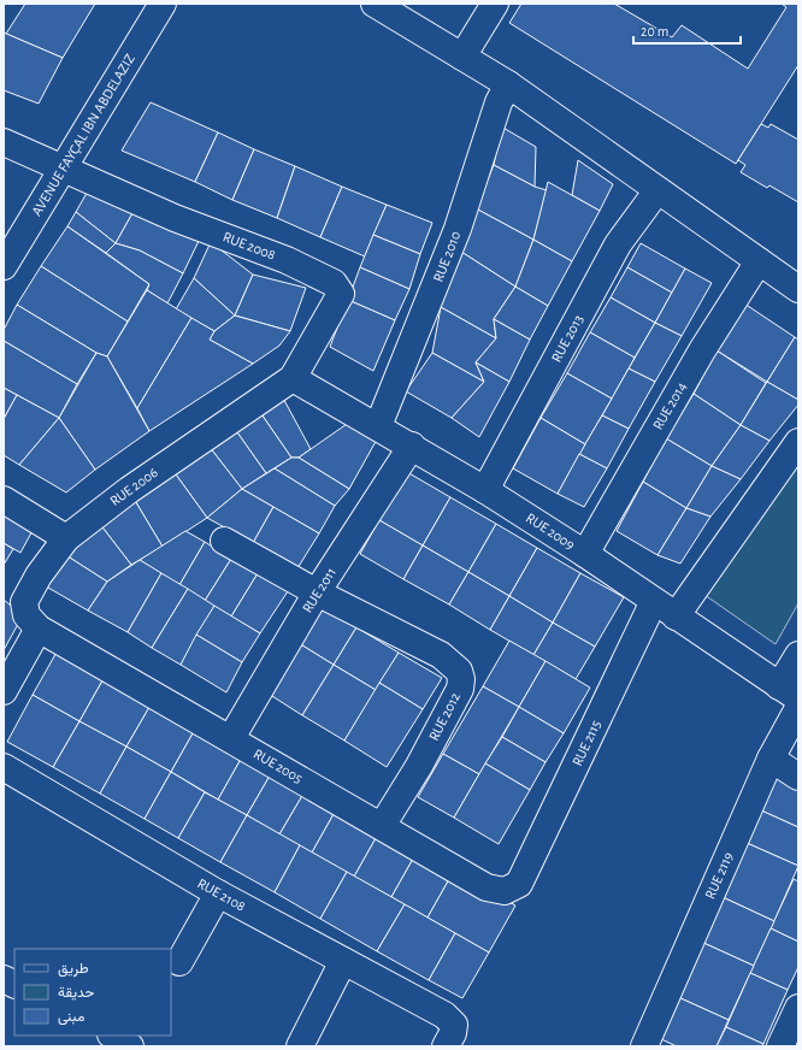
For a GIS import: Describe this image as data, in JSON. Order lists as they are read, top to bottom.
{
  "streets": {
    "street": [
      "AVENUE FAYÇAL IBN ABDELAZIZ",
      "RUE 2008",
      "RUE 2010",
      "RUE 2013",
      "RUE 2014",
      "RUE 2006",
      "RUE 2009",
      "RUE 2011",
      "RUE 2012",
      "RUE 2115",
      "RUE 2005",
      "RUE 2119",
      "RUE 2108"
    ]
  },
  "crossings": [
    ["AVENUE FAYÇAL IBN ABDELAZIZ", "RUE 2008"],
    ["RUE 2008", "RUE 2006"],
    ["RUE 2008", "RUE 2009"],
    ["RUE 2010", "RUE 2009"],
    ["RUE 2013", "RUE 2009"],
    ["RUE 2014", "RUE 2009"],
    ["RUE 2006", "RUE 2009"],
    ["RUE 2006", "RUE 2005"],
    ["RUE 2009", "RUE 2011"],
    ["RUE 2009", "RUE 2115"],
    ["RUE 2011", "RUE 2012"],
    ["RUE 2011", "RUE 2005"],
    ["RUE 2012", "RUE 2005"],
    ["RUE 2115", "RUE 2005"]
  ],
  "legend": ["طريق", "حديقة", "مبنى"],
  "scale_bar": "20 m"
}
